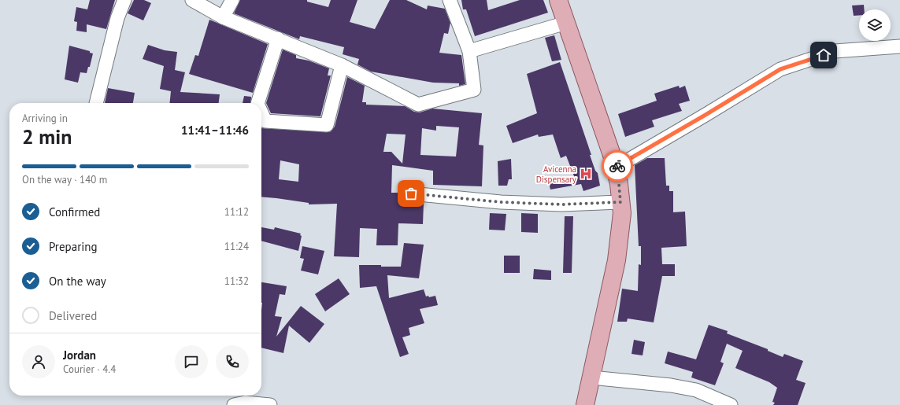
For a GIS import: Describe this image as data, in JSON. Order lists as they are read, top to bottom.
{
  "places": {
    "hospital": ["Avicenna Dispensary"]
  },
  "page": {
    "heading": ["2 min", "Arriving in", "11:41–11:46"],
    "panel": ["Jordan", "Courier · 4.4"],
    "bar": "On the way · 140 m",
    "list": [
      ["Confirmed", "11:12"],
      ["Preparing", "11:24"],
      ["On the way", "11:32"],
      "Delivered"
    ]
  }
}
